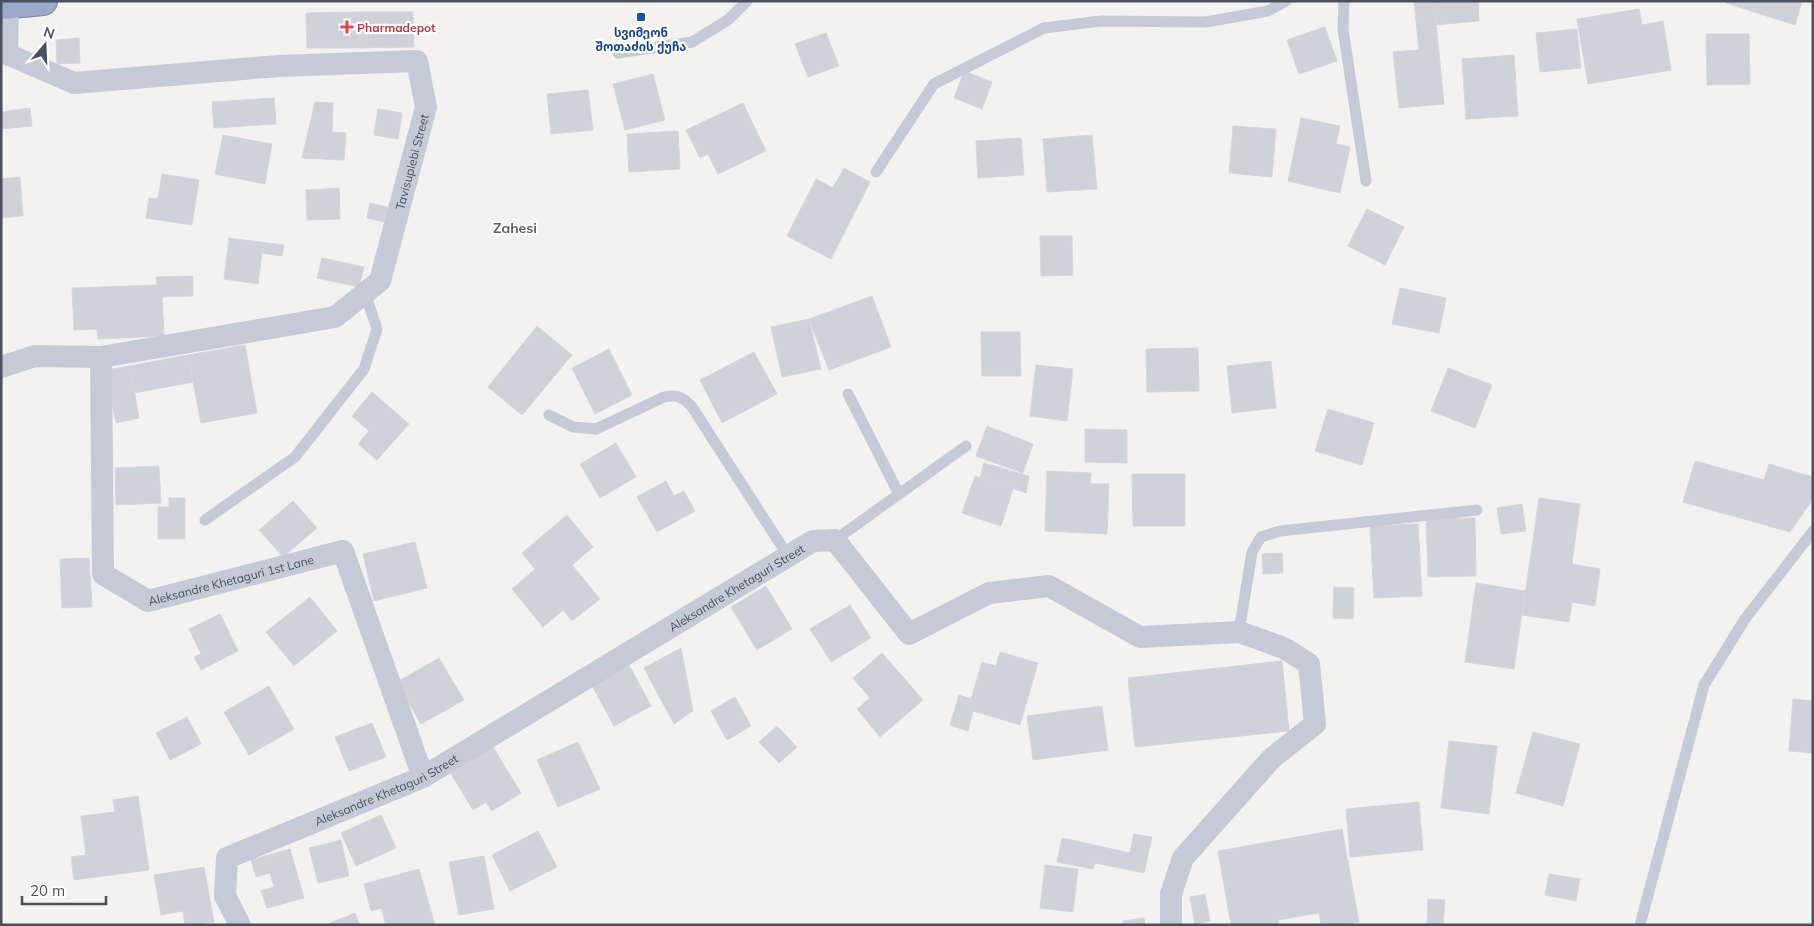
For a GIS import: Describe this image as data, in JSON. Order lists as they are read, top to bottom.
{
  "streets": {
    "street": ["Tavisuplebi Street", "Aleksandre Khetaguri 1st Lane", "Aleksandre Khetaguri Street"]
  },
  "crossings": [
    ["Tavisuplebi Street", "Aleksandre Khetaguri 1st Lane"],
    ["Aleksandre Khetaguri 1st Lane", "Aleksandre Khetaguri Street"]
  ],
  "districts": ["Zahesi"],
  "places": {
    "transit": ["სვიმეონ შოთაძის ქუჩა"],
    "health": ["Pharmadepot"]
  },
  "scale_bar": "20 m",
  "north": "top"
}
